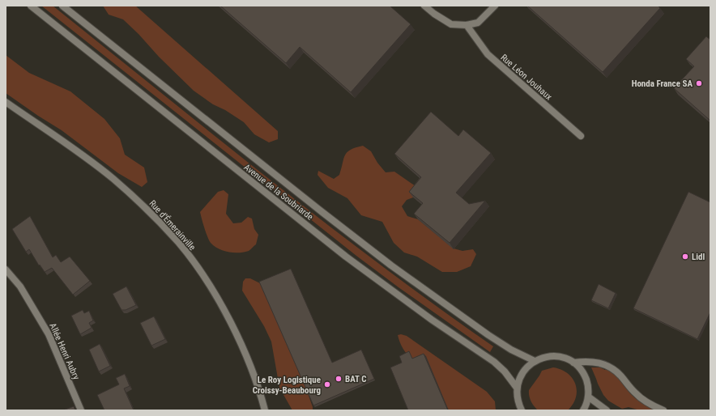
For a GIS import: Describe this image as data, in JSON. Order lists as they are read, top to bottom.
{
  "streets": {
    "street": [
      "Rue Léon Jouhaux",
      "Avenue de la Soubriarde",
      "Rue d'Émerainville",
      "Allée Henri Aubry"
    ]
  },
  "places": [
    "Honda France SA",
    "Lidl",
    "BAT C",
    "Le Roy Logistique Croissy-Beaubourg"
  ]
}
